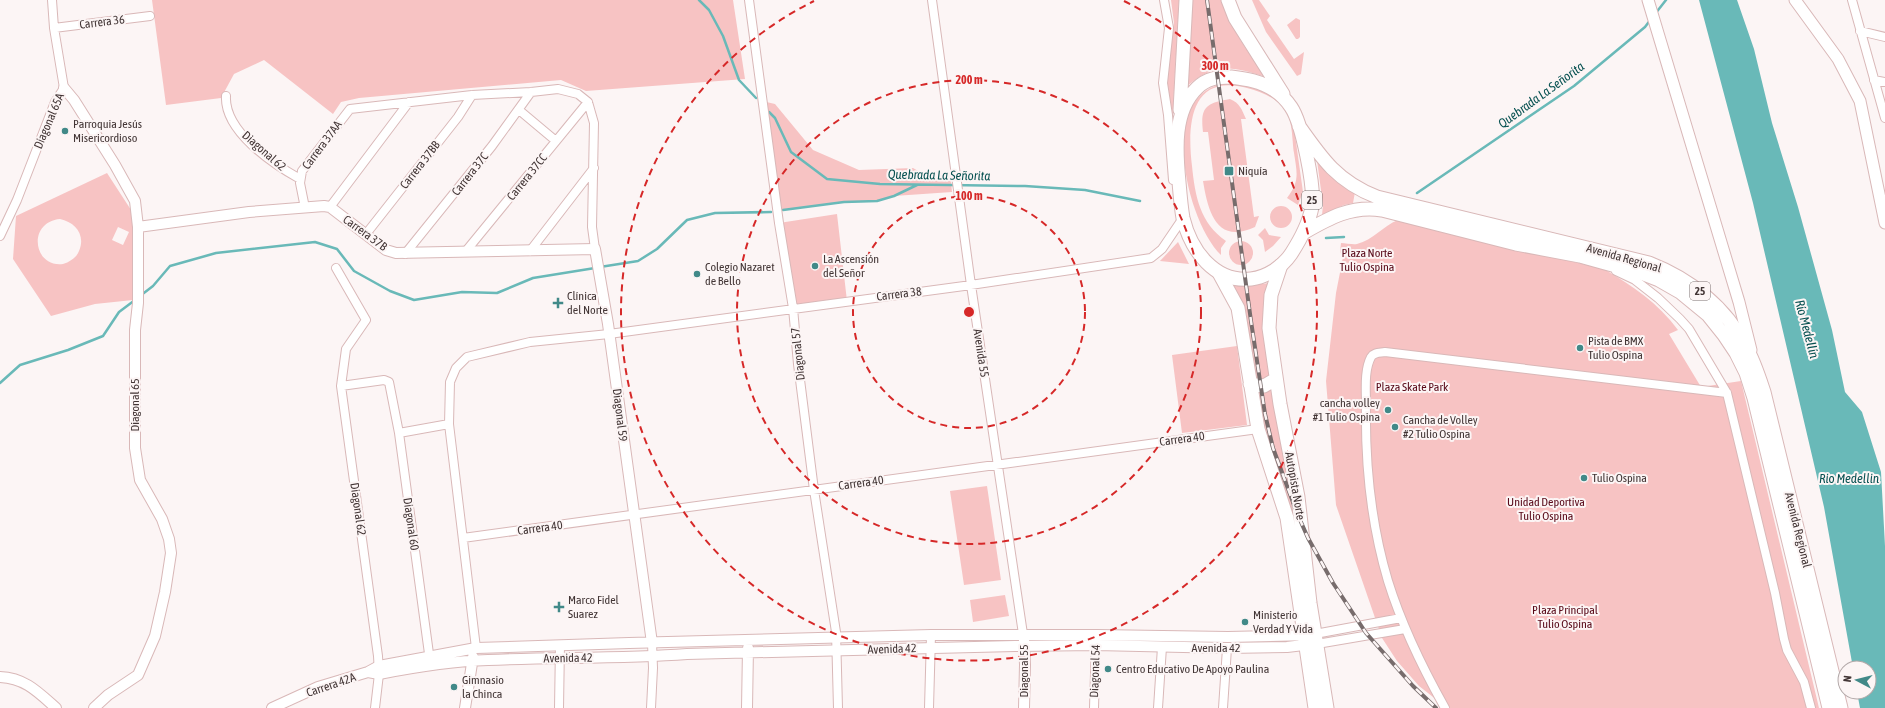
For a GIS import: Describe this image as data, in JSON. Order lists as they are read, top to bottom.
{
  "streets": {
    "main road": ["25", "Avenida Regional", "Autopista Norte"],
    "street": [
      "Carrera 36",
      "Diagonal 65A",
      "Carrera 37AA",
      "Diagonal 62",
      "Carrera 37BB",
      "Carrera 37C",
      "Carrera 37CC",
      "Carrera 37B",
      "Carrera 38",
      "Avenida 55",
      "Diagonal 57",
      "Diagonal 65",
      "Diagonal 59",
      "Carrera 40",
      "Diagonal 60",
      "Avenida 42",
      "Diagonal 55",
      "Diagonal 54",
      "Carrera 42A"
    ]
  },
  "crossings": [
    ["Carrera 36", "Diagonal 65A"],
    ["Diagonal 65A", "Diagonal 65"],
    ["Carrera 37AA", "Diagonal 62"],
    ["Carrera 37AA", "Carrera 37B"],
    ["Diagonal 62", "Diagonal 60"],
    ["Diagonal 62", "Avenida 42"],
    ["Diagonal 62", "Carrera 42A"],
    ["Carrera 37BB", "Carrera 37B"],
    ["Carrera 37C", "Carrera 37B"],
    ["Carrera 37CC", "Carrera 37B"],
    ["Carrera 37CC", "Diagonal 59"],
    ["25", "Avenida Regional"],
    ["25", "Carrera 38"],
    ["25", "Autopista Norte"],
    ["Carrera 37B", "Diagonal 65"],
    ["Carrera 37B", "Diagonal 59"],
    ["Carrera 38", "Avenida 55"],
    ["Carrera 38", "Diagonal 57"],
    ["Carrera 38", "Diagonal 59"],
    ["Avenida 55", "Carrera 40"],
    ["Avenida 55", "Avenida 42"],
    ["Avenida 55", "Diagonal 55"],
    ["Diagonal 57", "Carrera 40"],
    ["Diagonal 57", "Avenida 42"],
    ["Diagonal 59", "Carrera 40"],
    ["Diagonal 59", "Avenida 42"],
    ["Carrera 40", "Autopista Norte"],
    ["Autopista Norte", "Avenida 42"],
    ["Diagonal 60", "Avenida 42"],
    ["Avenida 42", "Diagonal 55"],
    ["Avenida 42", "Diagonal 54"],
    ["Avenida 42", "Carrera 42A"]
  ],
  "water": ["Quebrada La Señorita", "Río Medellín", "Rio Medellin"],
  "parks": [
    "Plaza Norte Tulio Ospina",
    "Plaza Skate Park",
    "Unidad Deportiva Tulio Ospina",
    "Plaza Principal Tulio Ospina"
  ],
  "places": {
    "other": [
      "Parroquia Jesús Misericordioso",
      "La Ascensión del Señor",
      "Colegio Nazaret de Bello",
      "Pista de BMX Tulio Ospina",
      "cancha volley #1 Tulio Ospina",
      "Cancha de Volley #2 Tulio Ospina",
      "Tulio Ospina",
      "Ministerio Verdad Y Vida",
      "Centro Educativo De Apoyo Paulina",
      "Gimnasio la Chinca"
    ],
    "transit": ["Niquía"],
    "health": ["Clínica del Norte", "Marco Fidel Suarez"]
  },
  "north": "left",
  "rings": ["300 m", "200 m", "100 m"]
}
